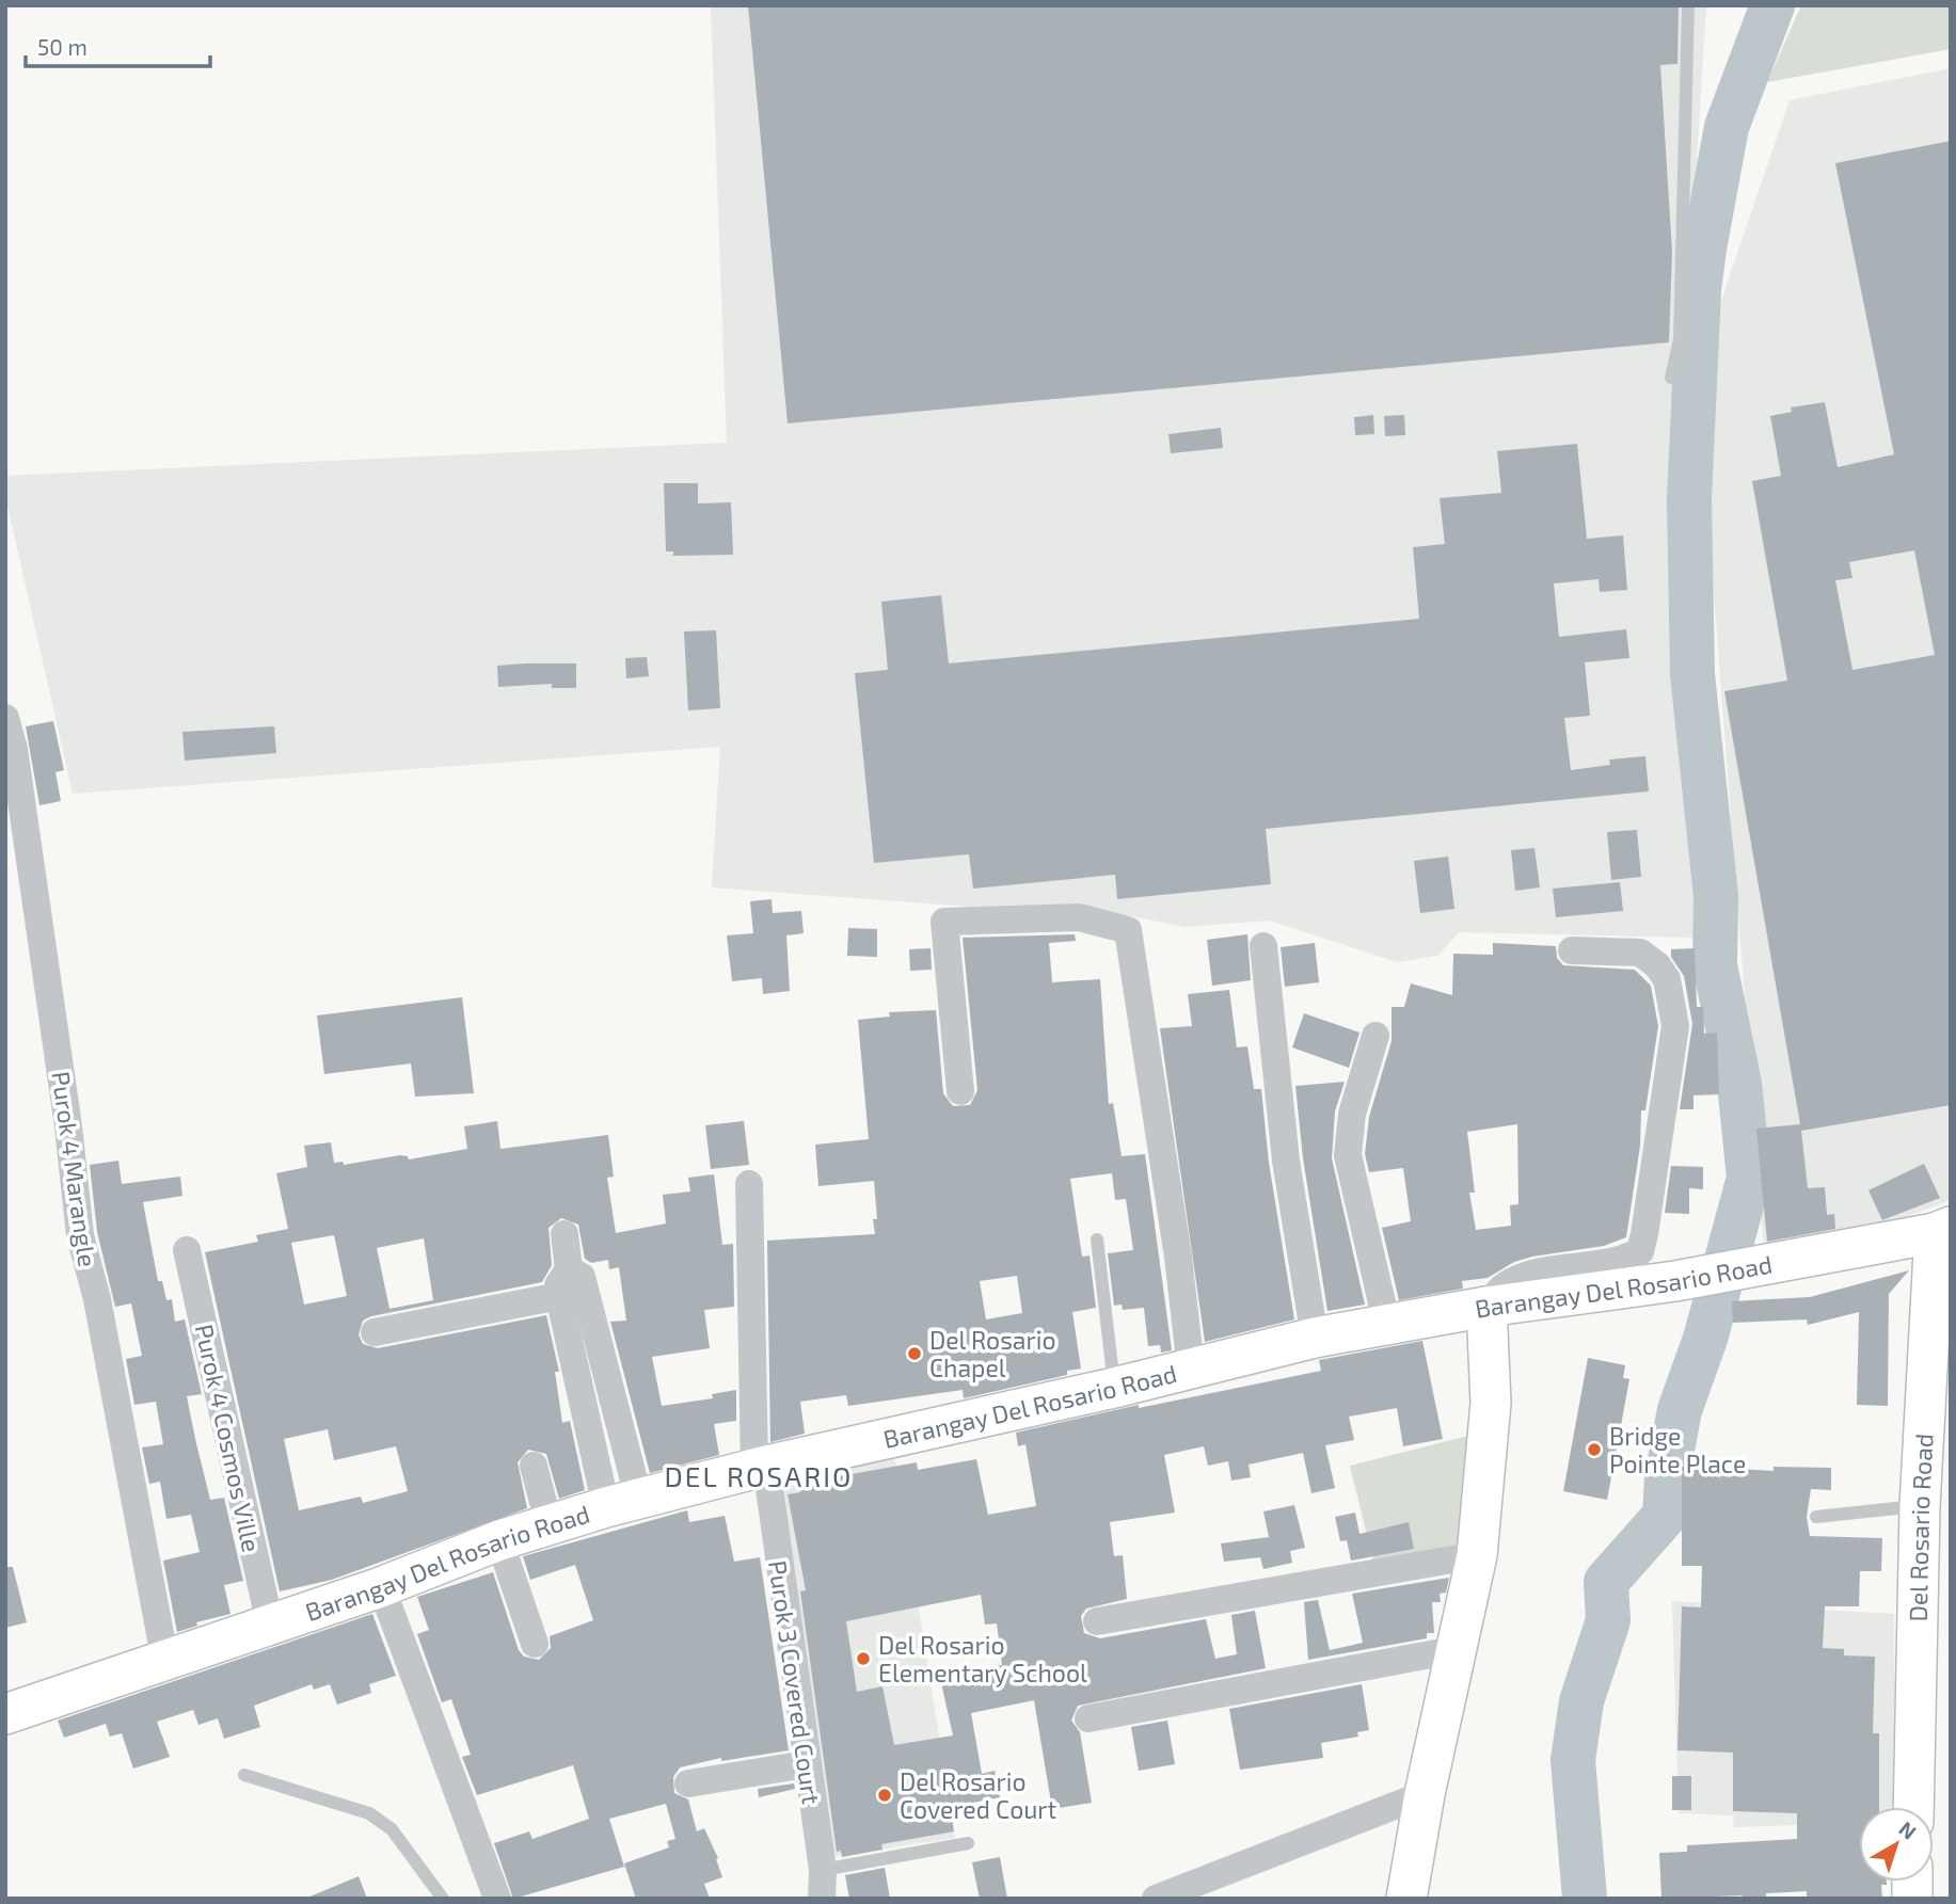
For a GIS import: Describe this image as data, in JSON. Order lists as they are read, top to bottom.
{
  "streets": {
    "main road": ["Barangay Del Rosario Road", "Del Rosario Road"],
    "street": ["Purok 4 Marangle", "Purok 4 Cosmos Ville", "Purok 3 Covered Court"]
  },
  "crossings": [
    ["Purok 4 Marangle", "Barangay Del Rosario Road"],
    ["Barangay Del Rosario Road", "Purok 4 Cosmos Ville"],
    ["Barangay Del Rosario Road", "Del Rosario Road"],
    ["Barangay Del Rosario Road", "Purok 3 Covered Court"]
  ],
  "districts": ["DEL ROSARIO"],
  "places": [
    "Del Rosario Chapel",
    "Bridge Pointe Place",
    "Del Rosario Elementary School",
    "Del Rosario Covered Court"
  ],
  "scale_bar": "50 m",
  "north": "top right"
}
